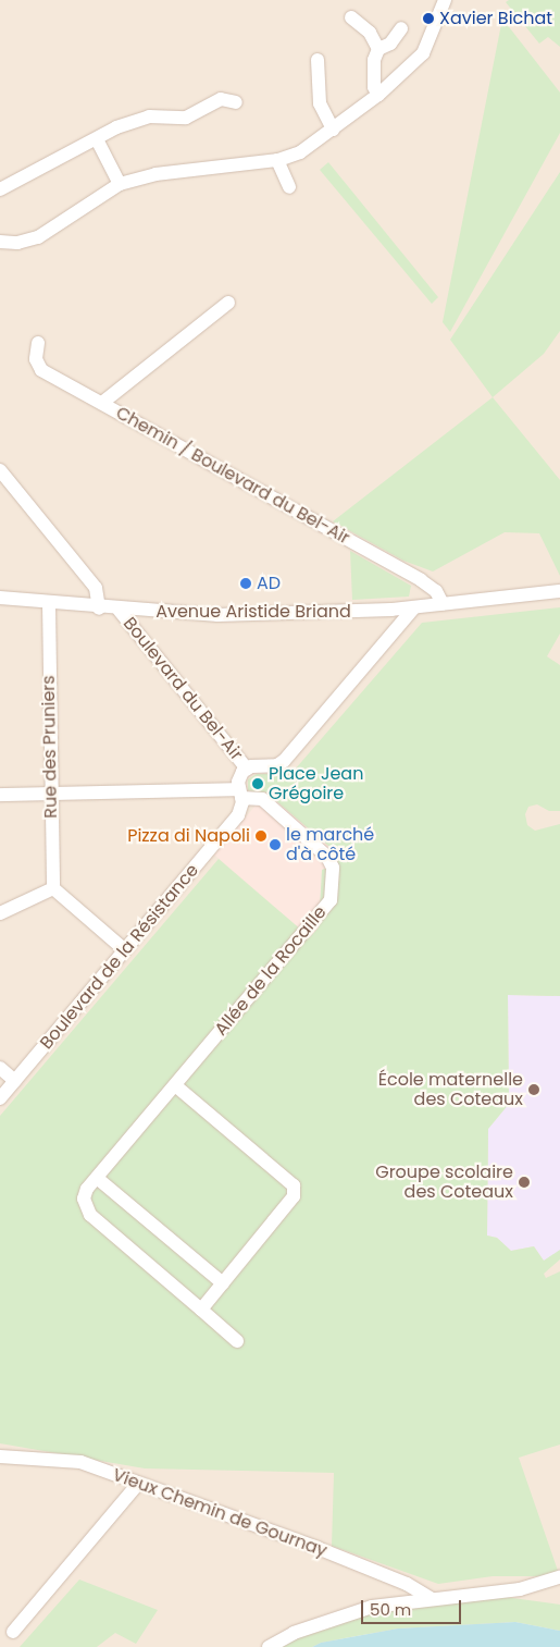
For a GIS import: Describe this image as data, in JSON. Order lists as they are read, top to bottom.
{
  "streets": {
    "street": [
      "Chemin / Boulevard du Bel-Air",
      "Avenue Aristide Briand",
      "Boulevard du Bel-Air",
      "Rue des Pruniers",
      "Boulevard de la Résistance",
      "Allée de la Rocaille",
      "Vieux Chemin de Gournay"
    ]
  },
  "crossings": [
    ["Chemin / Boulevard du Bel-Air", "Avenue Aristide Briand"],
    ["Avenue Aristide Briand", "Boulevard du Bel-Air"],
    ["Avenue Aristide Briand", "Rue des Pruniers"],
    ["Rue des Pruniers", "Allée de la Rocaille"],
    ["Boulevard de la Résistance", "Allée de la Rocaille"]
  ],
  "places": [
    "Xavier Bichat",
    "AD",
    "Place Jean Grégoire",
    "Pizza di Napoli",
    "le marché d'à côté",
    "École maternelle des Coteaux",
    "Groupe scolaire des Coteaux"
  ],
  "scale_bar": "50 m"
}
